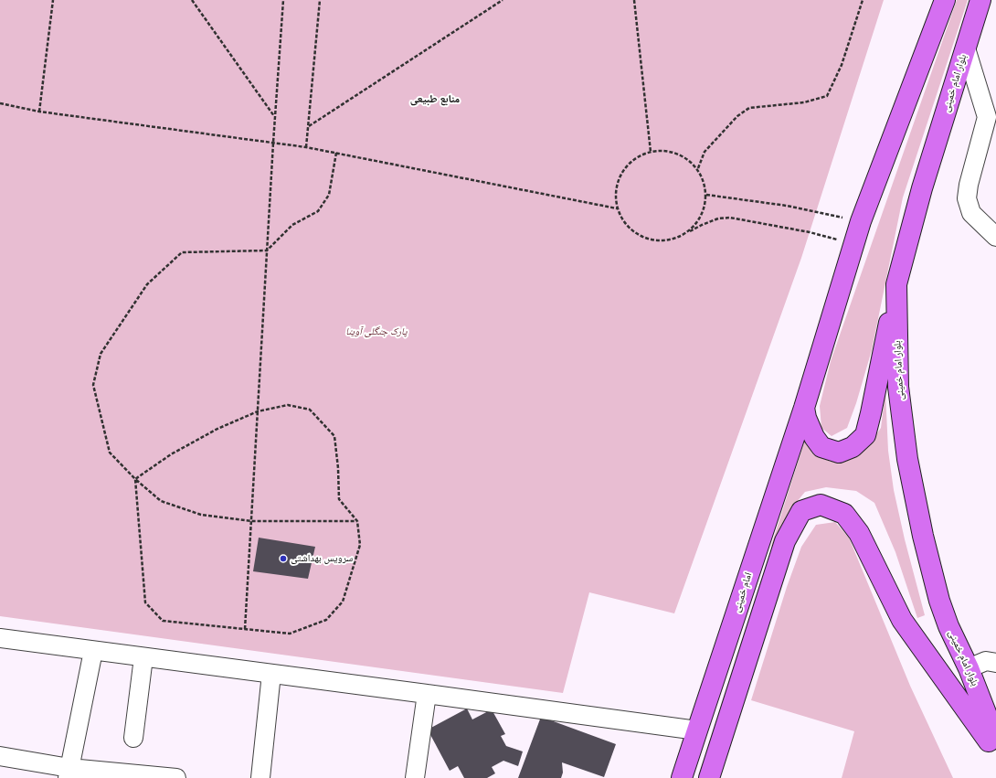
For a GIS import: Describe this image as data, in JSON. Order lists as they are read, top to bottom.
{
  "streets": {
    "main road": ["بلوار امام خمینی", "امام خمینی"]
  },
  "districts": ["منابع طبیعی"],
  "parks": ["پارک جنگلی آوینا"],
  "places": ["سرویس بهداشتی"]
}
